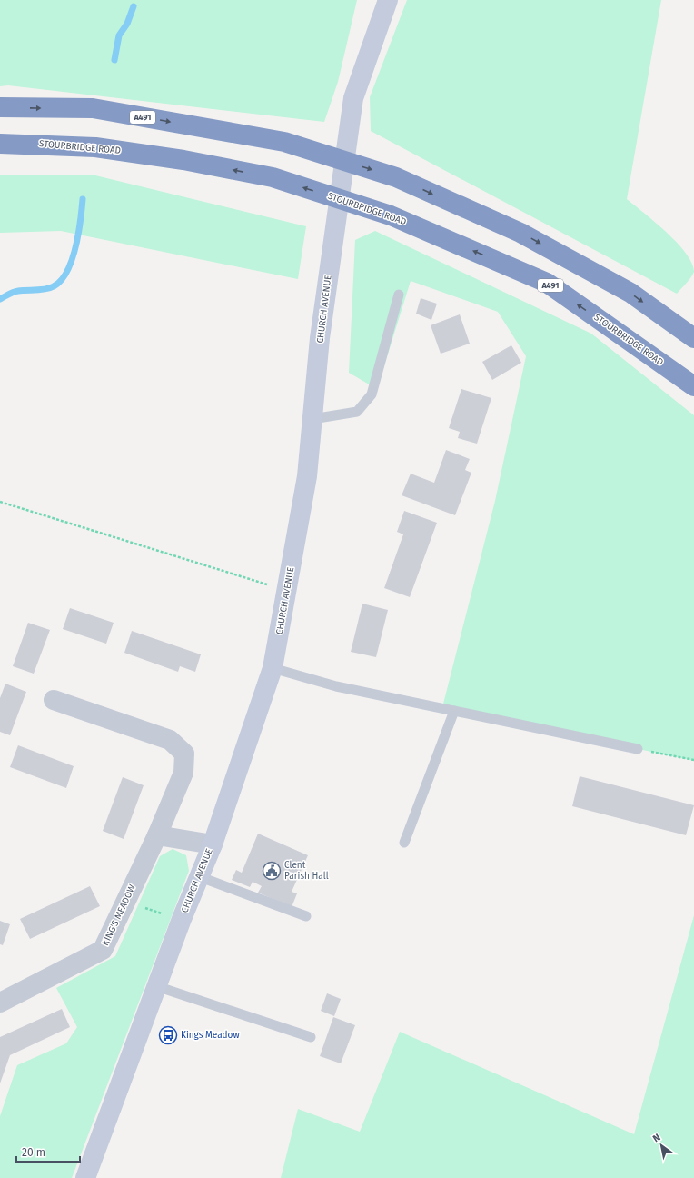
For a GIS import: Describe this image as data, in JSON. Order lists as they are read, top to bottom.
{
  "streets": {
    "highway": ["A491", "STOURBRIDGE ROAD"],
    "street": ["CHURCH AVENUE", "KING'S MEADOW"]
  },
  "places": {
    "public building": ["Clent Parish Hall"],
    "bus stop": ["Kings Meadow"]
  },
  "scale_bar": "20 m",
  "north": "top left"
}
